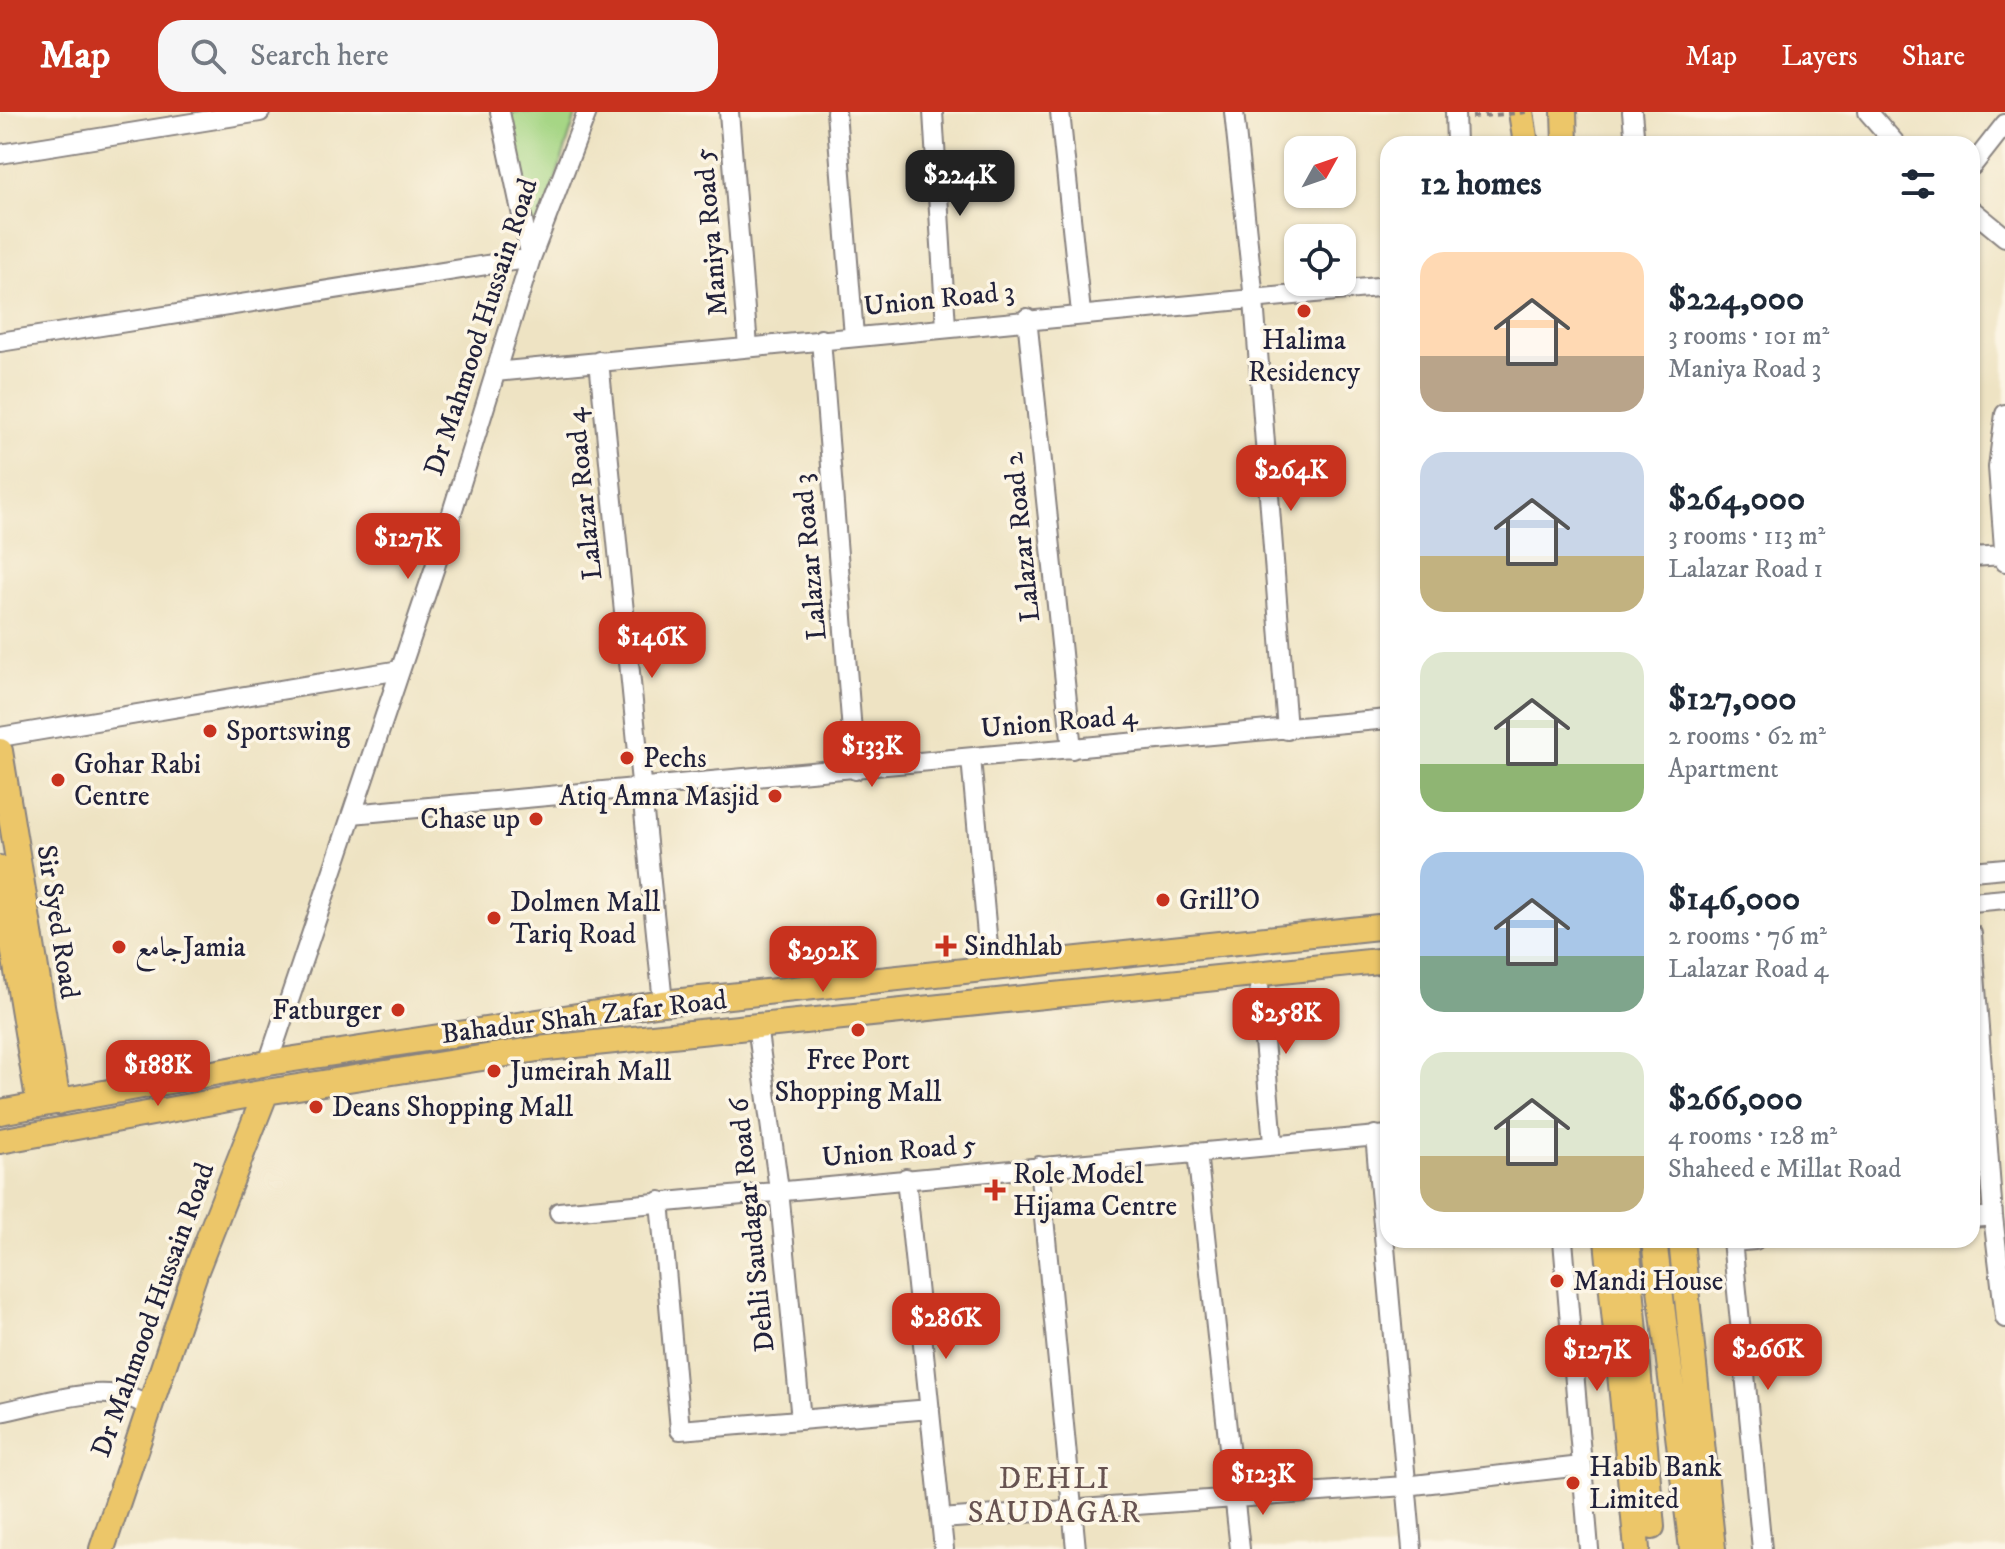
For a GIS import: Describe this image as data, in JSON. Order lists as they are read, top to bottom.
{
  "streets": {
    "main road": ["Dr Mahmood Hussain Road", "Sir Syed Road", "Bahadur Shah Zafar Road"],
    "street": [
      "Maniya Road 5",
      "Union Road 3",
      "Lalazar Road 4",
      "Lalazar Road 2",
      "Lalazar Road 3",
      "Union Road 4",
      "Union Road 5",
      "Dehli Saudagar Road 6"
    ]
  },
  "crossings": [
    ["Maniya Road 5", "Union Road 3"],
    ["Union Road 3", "Dr Mahmood Hussain Road"],
    ["Union Road 3", "Lalazar Road 4"],
    ["Union Road 3", "Lalazar Road 2"],
    ["Union Road 3", "Lalazar Road 3"],
    ["Dr Mahmood Hussain Road", "Union Road 4"],
    ["Dr Mahmood Hussain Road", "Bahadur Shah Zafar Road"],
    ["Lalazar Road 4", "Union Road 4"],
    ["Lalazar Road 4", "Bahadur Shah Zafar Road"],
    ["Lalazar Road 2", "Union Road 4"],
    ["Lalazar Road 3", "Union Road 4"],
    ["Sir Syed Road", "Bahadur Shah Zafar Road"],
    ["Bahadur Shah Zafar Road", "Dehli Saudagar Road 6"],
    ["Union Road 5", "Dehli Saudagar Road 6"]
  ],
  "districts": ["DEHLI SAUDAGAR"],
  "places": {
    "other": [
      "Halima Residency",
      "Sportswing",
      "Pechs",
      "Gohar Rabi Centre",
      "Atiq Amna Masjid",
      "Chase up",
      "Grill'O",
      "Dolmen Mall Tariq Road",
      "جامعJamia",
      "Fatburger",
      "Free Port Shopping Mall",
      "Jumeirah Mall",
      "Deans Shopping Mall",
      "Mandi House",
      "Habib Bank Limited"
    ],
    "health": ["Sindhlab", "Role Model Hijama Centre"]
  },
  "north": "top right",
  "page": {
    "header": "Map",
    "search": "Search here",
    "nav": ["Map", "Layers", "Share"],
    "heading": "12 homes",
    "price": [
      "$224K",
      "$264K",
      "$127K",
      "$146K",
      "$133K",
      "$292K",
      "$258K",
      "$188K",
      "$286K",
      "$266K",
      "$127K",
      "$123K"
    ],
    "list": [
      {
        "name": "$224,000",
        "note": "3 rooms · 101 m² · Maniya Road 3"
      },
      {
        "name": "$264,000",
        "note": "3 rooms · 113 m² · Lalazar Road 1"
      },
      {
        "name": "$127,000",
        "note": "2 rooms · 62 m² · Apartment"
      },
      {
        "name": "$146,000",
        "note": "2 rooms · 76 m² · Lalazar Road 4"
      },
      {
        "name": "$266,000",
        "note": "4 rooms · 128 m² · Shaheed e Millat Road"
      }
    ]
  }
}
